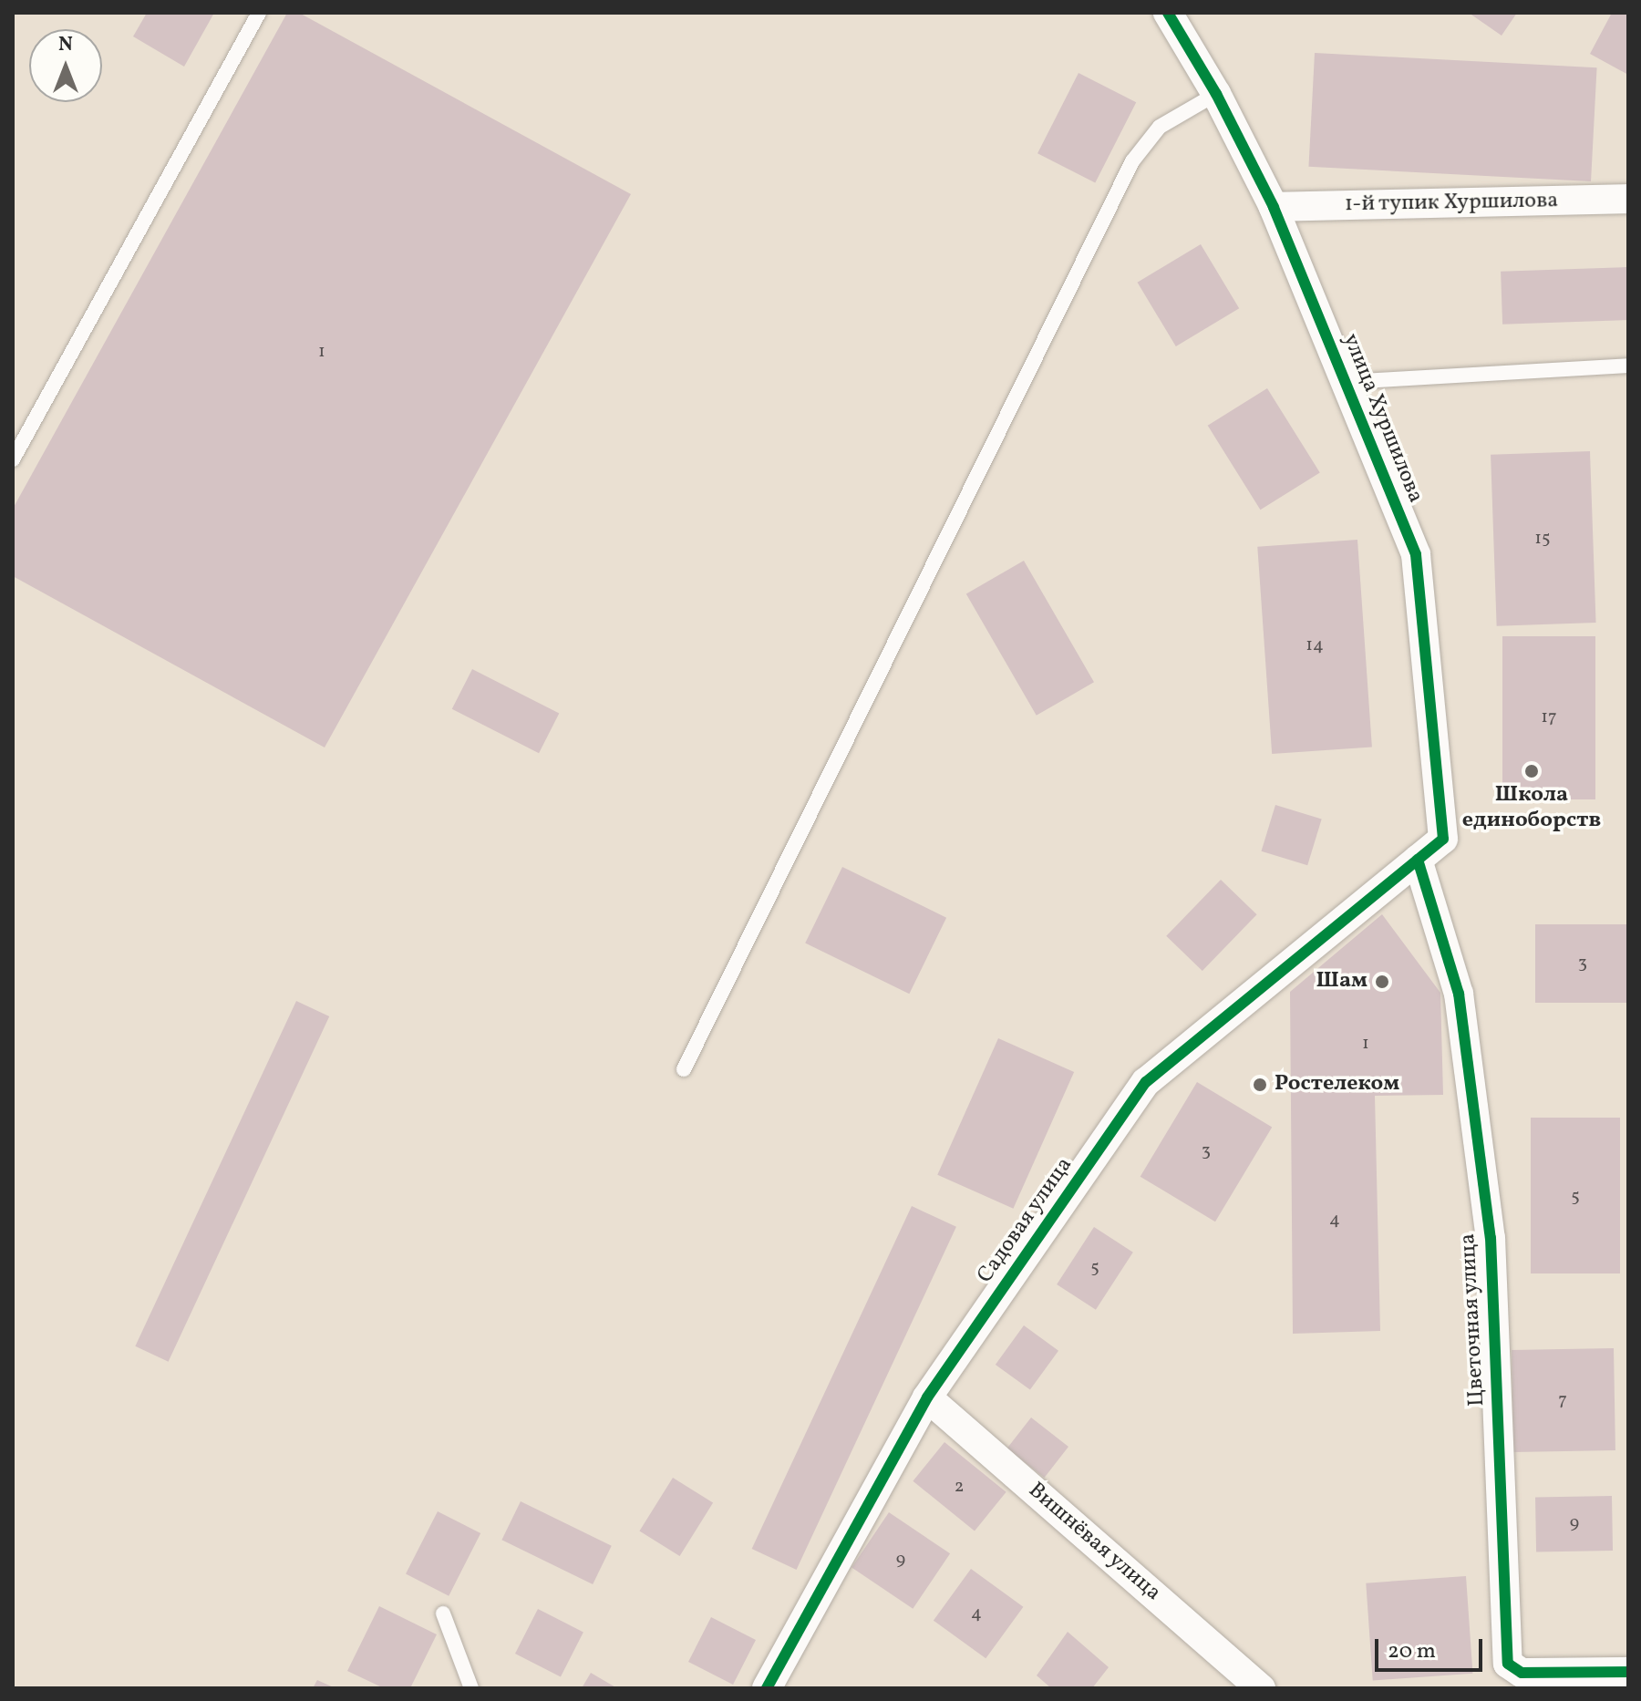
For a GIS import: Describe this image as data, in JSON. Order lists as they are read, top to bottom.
{
  "streets": {
    "street": [
      "1-й тупик Хуршилова",
      "улица Хуршилова",
      "Садовая улица",
      "Цветочная улица",
      "Вишнёвая улица"
    ]
  },
  "crossings": [
    ["1-й тупик Хуршилова", "улица Хуршилова"],
    ["улица Хуршилова", "Садовая улица"],
    ["улица Хуршилова", "Цветочная улица"],
    ["Садовая улица", "Цветочная улица"],
    ["Садовая улица", "Вишнёвая улица"]
  ],
  "places": ["Школа единоборств", "Шам", "Ростелеком"],
  "house_numbers": [
    "1",
    "15",
    "14",
    "17",
    "3",
    "1",
    "3",
    "5",
    "4",
    "5",
    "7",
    "2",
    "9",
    "9",
    "4"
  ],
  "scale_bar": "20 m",
  "north": "top"
}
